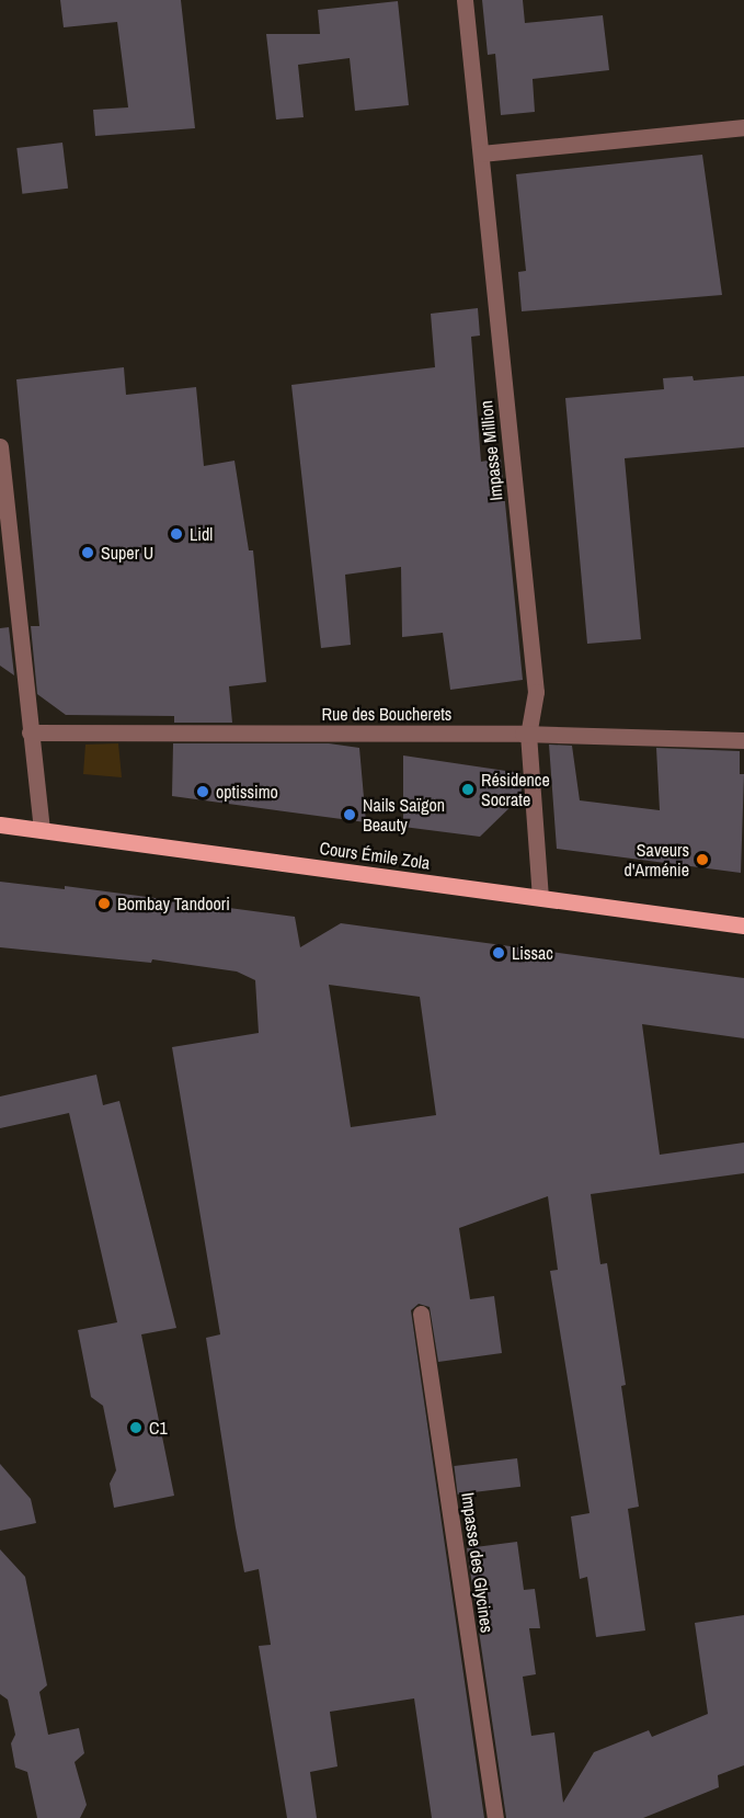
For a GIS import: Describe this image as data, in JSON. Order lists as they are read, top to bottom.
{
  "streets": {
    "main road": ["Cours Émile Zola"],
    "street": ["Impasse Million", "Rue des Boucherets", "Impasse des Glycines"]
  },
  "crossings": [
    ["Impasse Million", "Rue des Boucherets"],
    ["Impasse Million", "Cours Émile Zola"]
  ],
  "places": [
    "Lidl",
    "Super U",
    "Résidence Socrate",
    "optissimo",
    "Nails Saïgon Beauty",
    "Saveurs d'Arménie",
    "Bombay Tandoori",
    "Lissac",
    "C1"
  ]
}
